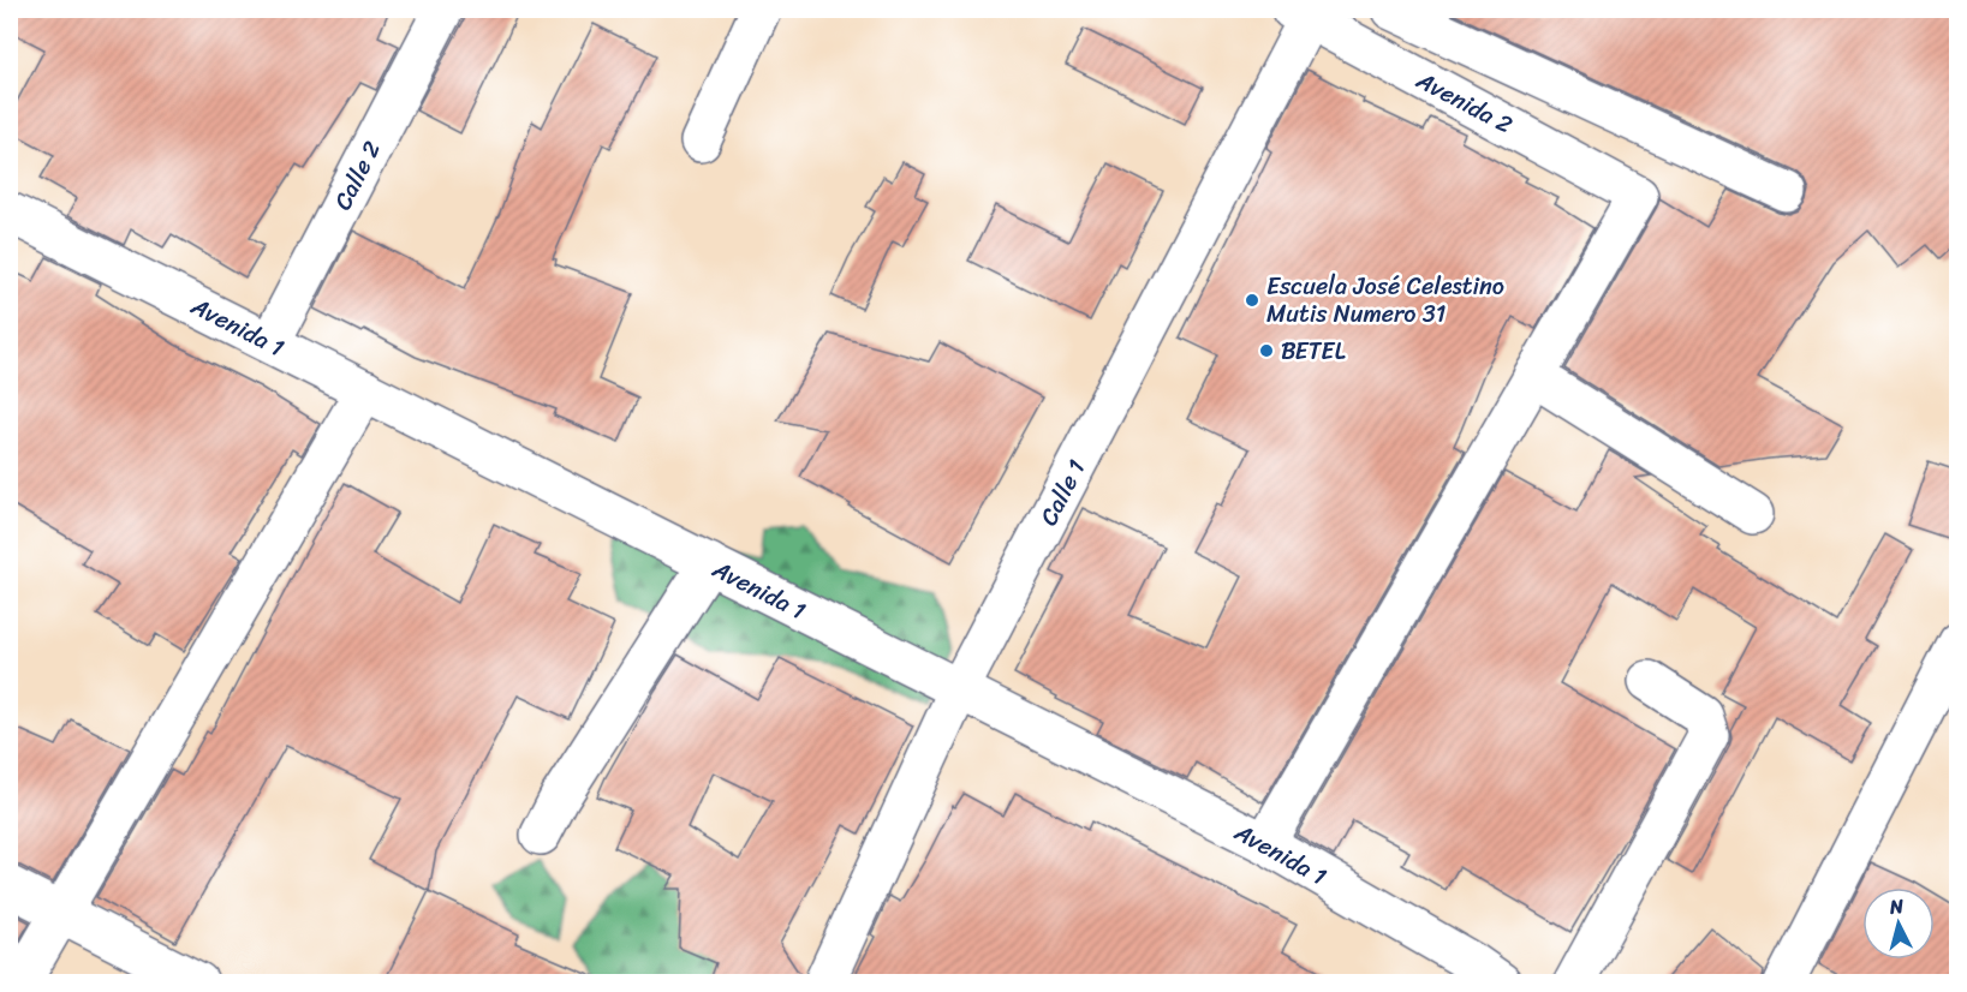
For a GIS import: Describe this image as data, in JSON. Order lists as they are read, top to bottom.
{
  "streets": {
    "street": [
      "Avenida 2",
      "Calle 2",
      "Avenida 1",
      "Calle 1"
    ]
  },
  "crossings": [
    ["Avenida 2", "Calle 1"],
    ["Calle 2", "Avenida 1"],
    ["Avenida 1", "Calle 1"]
  ],
  "places": ["Escuela José Celestino Mutis Numero 31", "BETEL"],
  "north": "top"
}
